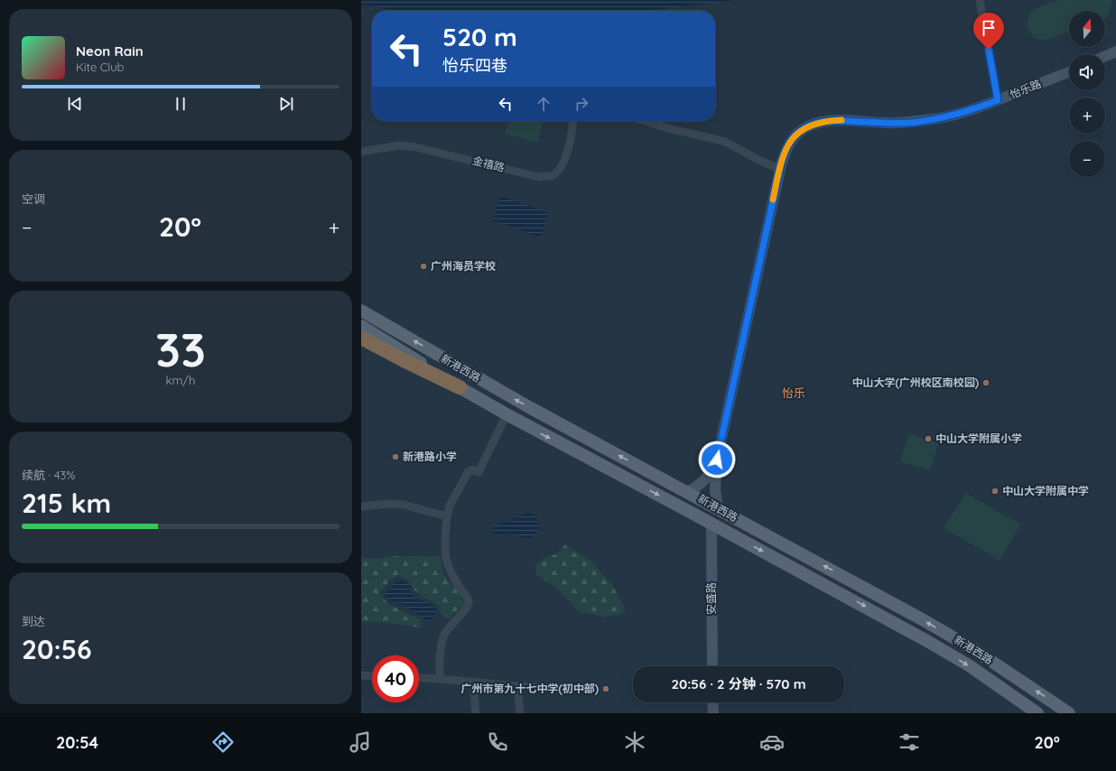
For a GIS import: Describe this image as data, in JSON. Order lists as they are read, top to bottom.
{
  "streets": {
    "main road": ["新港西路"],
    "street": ["怡乐路", "金禧路", "安盛路"]
  },
  "crossings": [
    ["新港西路", "安盛路"]
  ],
  "districts": ["怡乐"],
  "places": [
    "广州海员学校",
    "中山大学(广州校区南校园)",
    "中山大学附属小学",
    "新港路小学",
    "中山大学附属中学",
    "广州市第九十七中学(初中部)"
  ],
  "north": "top",
  "page": {
    "map_buttons": ["+", "−"],
    "turn": ["520 m", "怡乐四巷"],
    "song": ["Neon Rain", "Kite Club"],
    "tile": [
      "空调",
      ["33", "km/h"],
      ["续航 · 43%", "215 km"],
      ["到达", "20:56"]
    ],
    "heat": ["−", "20°", "+"],
    "limit": "40",
    "trip": "20:56 · 2 分钟 · 570 m",
    "tabs": ["20:54", "20°"]
  }
}
